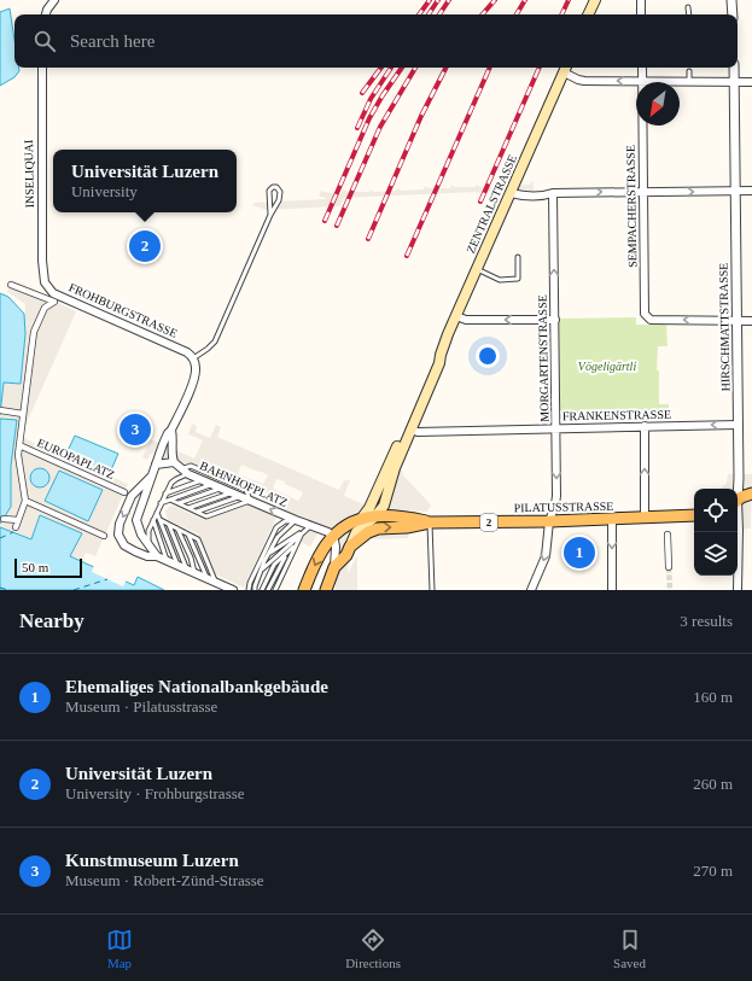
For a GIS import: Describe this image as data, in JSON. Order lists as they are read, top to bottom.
{
  "streets": {
    "main road": ["ZENTRALSTRASSE", "PILATUSSTRASSE", "2"],
    "street": [
      "INSELIQUAI",
      "SEMPACHERSTRASSE",
      "FROHBURGSTRASSE",
      "HIRSCHMATTSTRASSE",
      "MORGARTENSTRASSE",
      "FRANKENSTRASSE",
      "EUROPAPLATZ",
      "BAHNHOFPLATZ"
    ]
  },
  "crossings": [
    ["INSELIQUAI", "FROHBURGSTRASSE"],
    ["ZENTRALSTRASSE", "FRANKENSTRASSE"],
    ["ZENTRALSTRASSE", "BAHNHOFPLATZ"],
    ["ZENTRALSTRASSE", "PILATUSSTRASSE"],
    ["ZENTRALSTRASSE", "2"],
    ["SEMPACHERSTRASSE", "HIRSCHMATTSTRASSE"],
    ["HIRSCHMATTSTRASSE", "FRANKENSTRASSE"],
    ["MORGARTENSTRASSE", "FRANKENSTRASSE"],
    ["MORGARTENSTRASSE", "PILATUSSTRASSE"],
    ["BAHNHOFPLATZ", "2"],
    ["PILATUSSTRASSE", "2"]
  ],
  "parks": ["Vögeligärtli"],
  "scale_bar": "50 m",
  "north": "bottom left",
  "page": {
    "search": "Search here",
    "popup": ["Universität Luzern", "University"],
    "pins": ["2", "3", "1"],
    "scale": "50 m",
    "heading": ["Nearby", "3 results"],
    "list": [
      {
        "mark": "1",
        "name": "Ehemaliges Nationalbankgebäude",
        "note": "Museum · Pilatusstrasse",
        "value": "160 m"
      },
      {
        "mark": "2",
        "name": "Universität Luzern",
        "note": "University · Frohburgstrasse",
        "value": "260 m"
      },
      {
        "mark": "3",
        "name": "Kunstmuseum Luzern",
        "note": "Museum · Robert-Zünd-Strasse",
        "value": "270 m"
      }
    ],
    "nav": ["Map", "Directions", "Saved"]
  }
}
